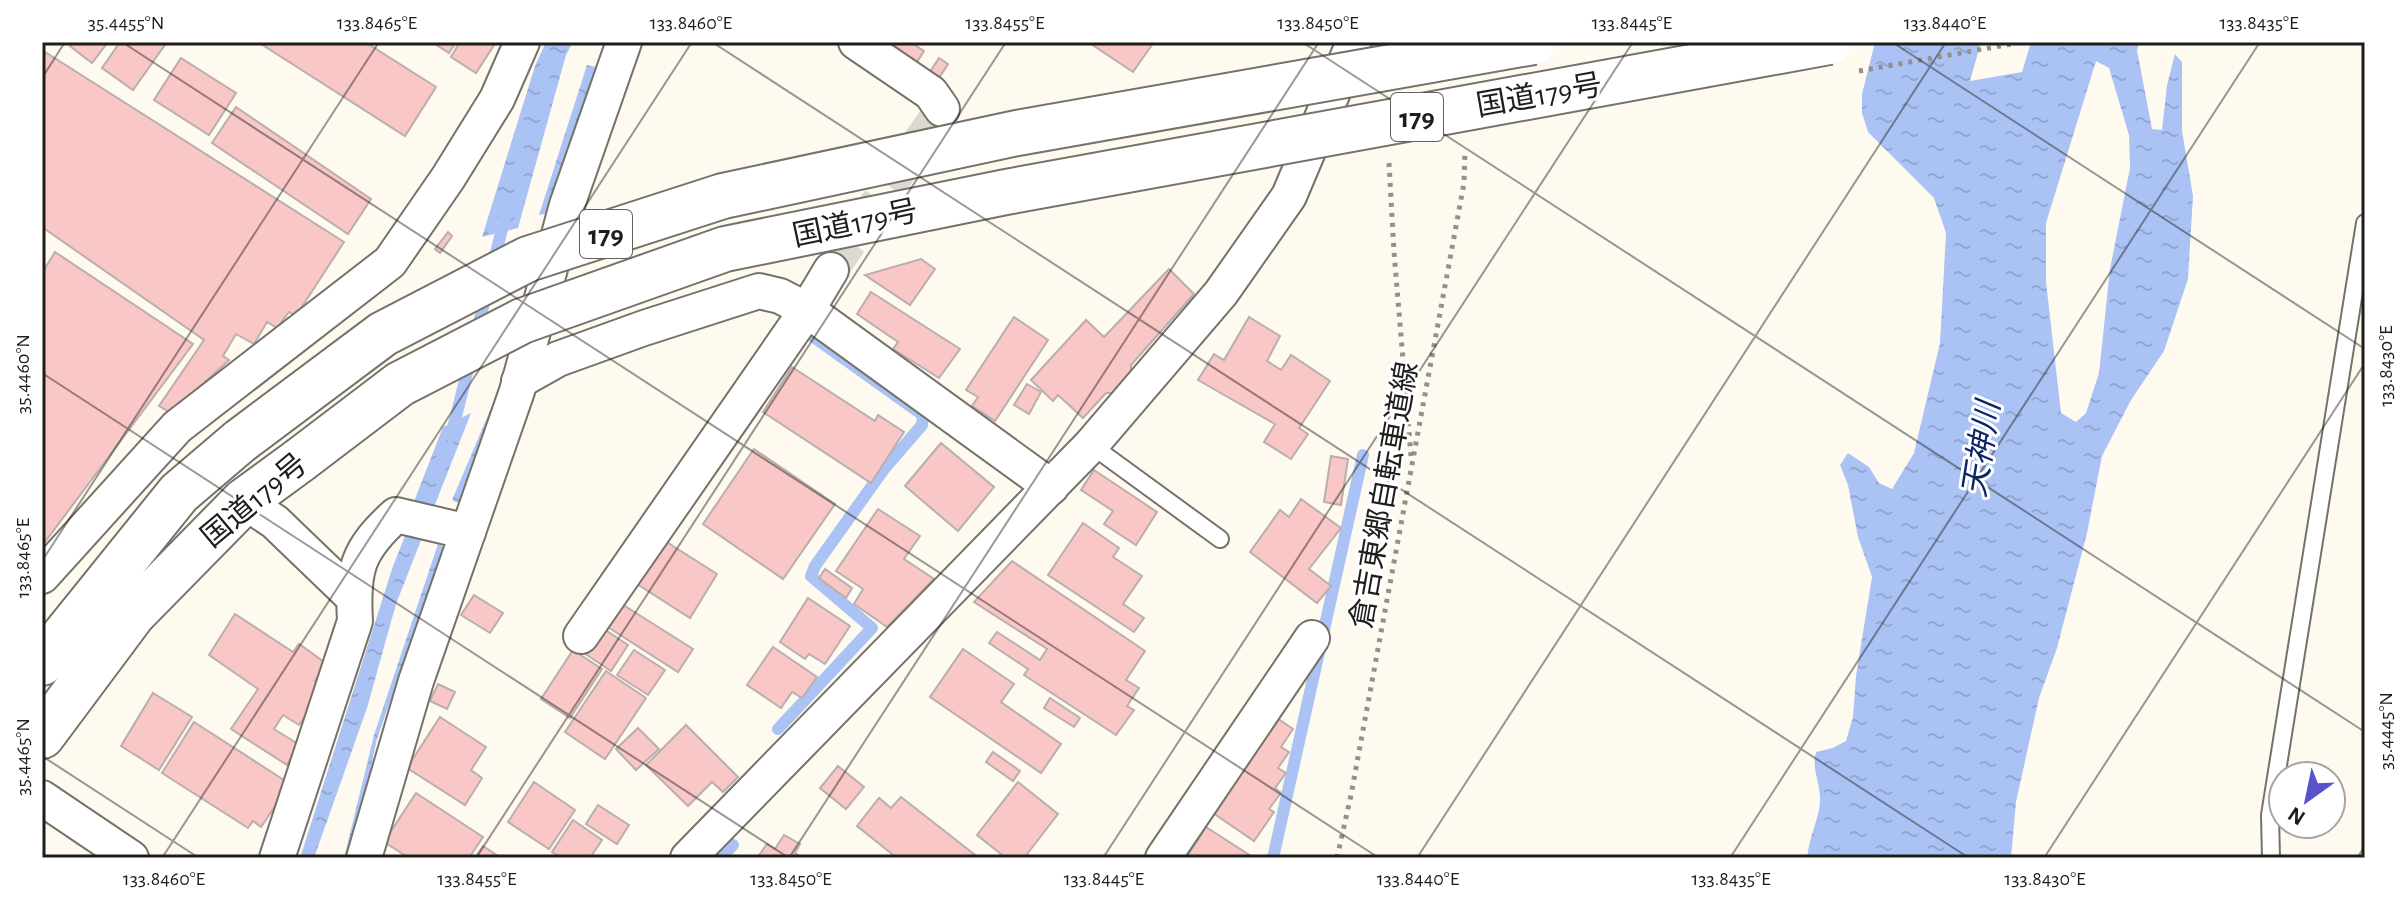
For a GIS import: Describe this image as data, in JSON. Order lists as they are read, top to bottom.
{
  "streets": {
    "highway": ["国道179号", "179"],
    "path": ["倉吉東郷自転車道線"]
  },
  "water": ["天神川"],
  "north": "bottom left",
  "coordinates": [
    "35.4455°N",
    "133.8465°E",
    "133.8460°E",
    "133.8455°E",
    "133.8450°E",
    "133.8445°E",
    "133.8440°E",
    "133.8435°E",
    "133.8430°E",
    "35.4460°N",
    "35.4445°N",
    "35.4465°N"
  ]
}
